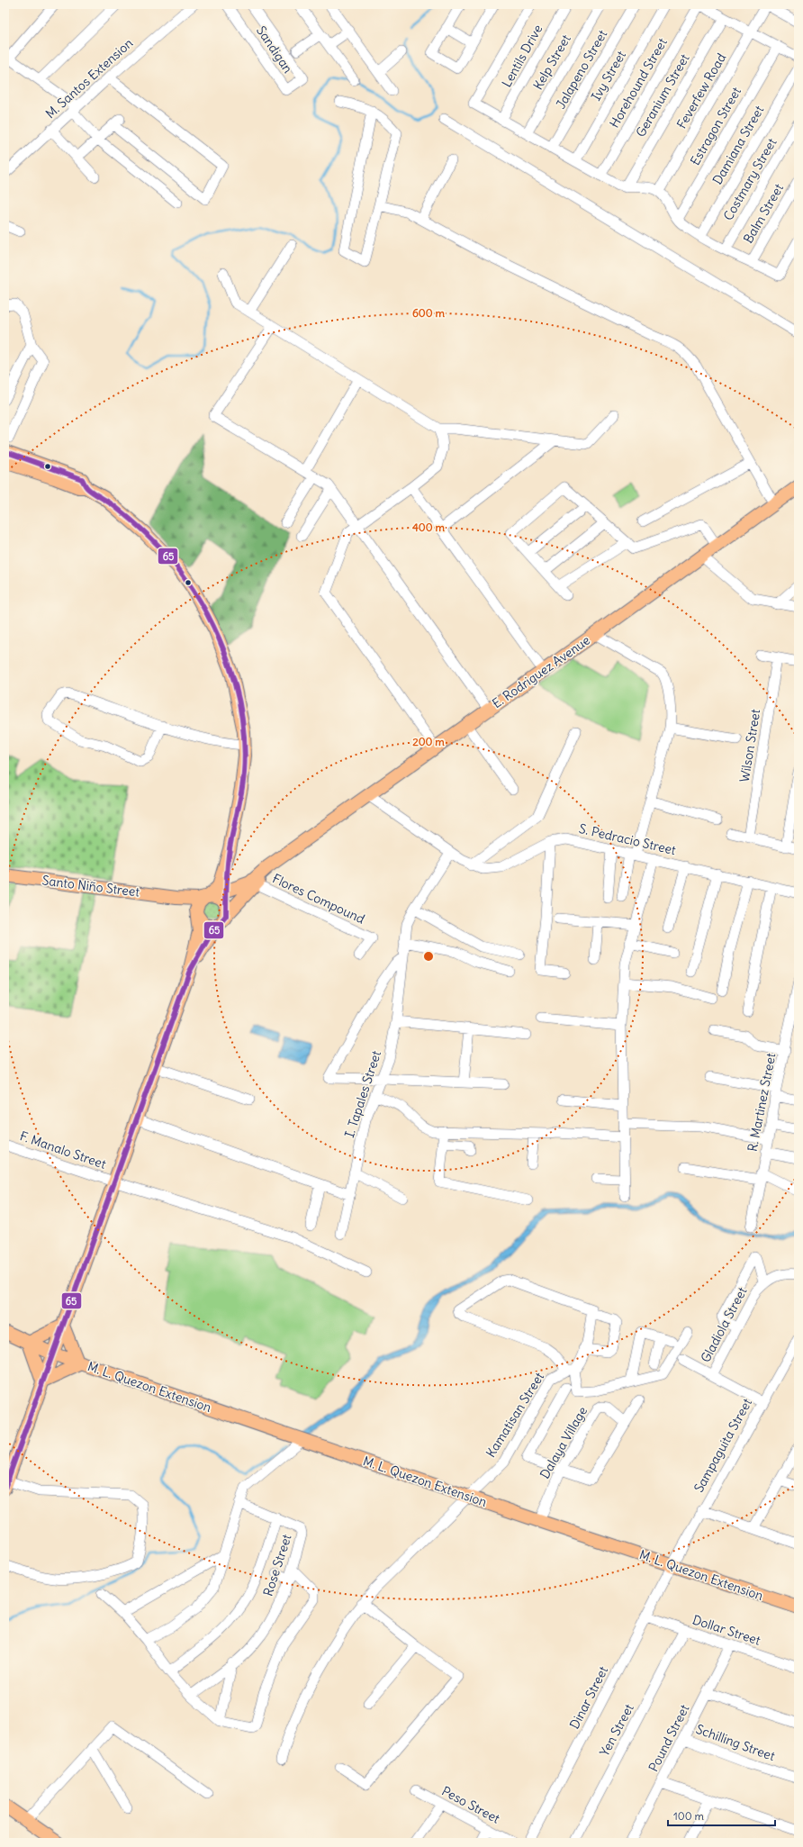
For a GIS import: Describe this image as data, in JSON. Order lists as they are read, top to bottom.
{
  "streets": {
    "main road": ["E. Rodriguez Avenue", "Santo Niño Street", "M. L. Quezon Extension"],
    "street": [
      "Sandigan",
      "Lentils Drive",
      "Kelp Street",
      "Jalapeno Street",
      "Ivy Street",
      "M. Santos Extension",
      "Horehound Street",
      "Feverfew Road",
      "Geranium Street",
      "Estragon Street",
      "Damiana Street",
      "Costmary Street",
      "Balm Street",
      "Wilson Street",
      "S. Pedracio Street",
      "Flores Compound",
      "I. Tapales Street",
      "R. Martinez Street",
      "F. Manalo Street",
      "Gladiola Street",
      "Kamatisan Street",
      "Dalaya Village",
      "Sampaguita Street",
      "Rose Street",
      "Dollar Street",
      "Dinar Street",
      "Yen Street",
      "Pound Street",
      "Schilling Street",
      "Peso Street"
    ]
  },
  "crossings": [
    ["E. Rodriguez Avenue", "S. Pedracio Street"],
    ["E. Rodriguez Avenue", "Santo Niño Street"],
    ["E. Rodriguez Avenue", "Flores Compound"],
    ["S. Pedracio Street", "I. Tapales Street"],
    ["M. L. Quezon Extension", "Kamatisan Street"],
    ["M. L. Quezon Extension", "Dalaya Village"],
    ["M. L. Quezon Extension", "Sampaguita Street"],
    ["M. L. Quezon Extension", "Dinar Street"],
    ["Sampaguita Street", "Dinar Street"],
    ["Dollar Street", "Dinar Street"],
    ["Dollar Street", "Yen Street"],
    ["Dollar Street", "Pound Street"],
    ["Pound Street", "Schilling Street"]
  ],
  "lines": ["transit line 65"],
  "scale_bar": "100 m",
  "rings": ["600 m", "400 m", "200 m"]
}
